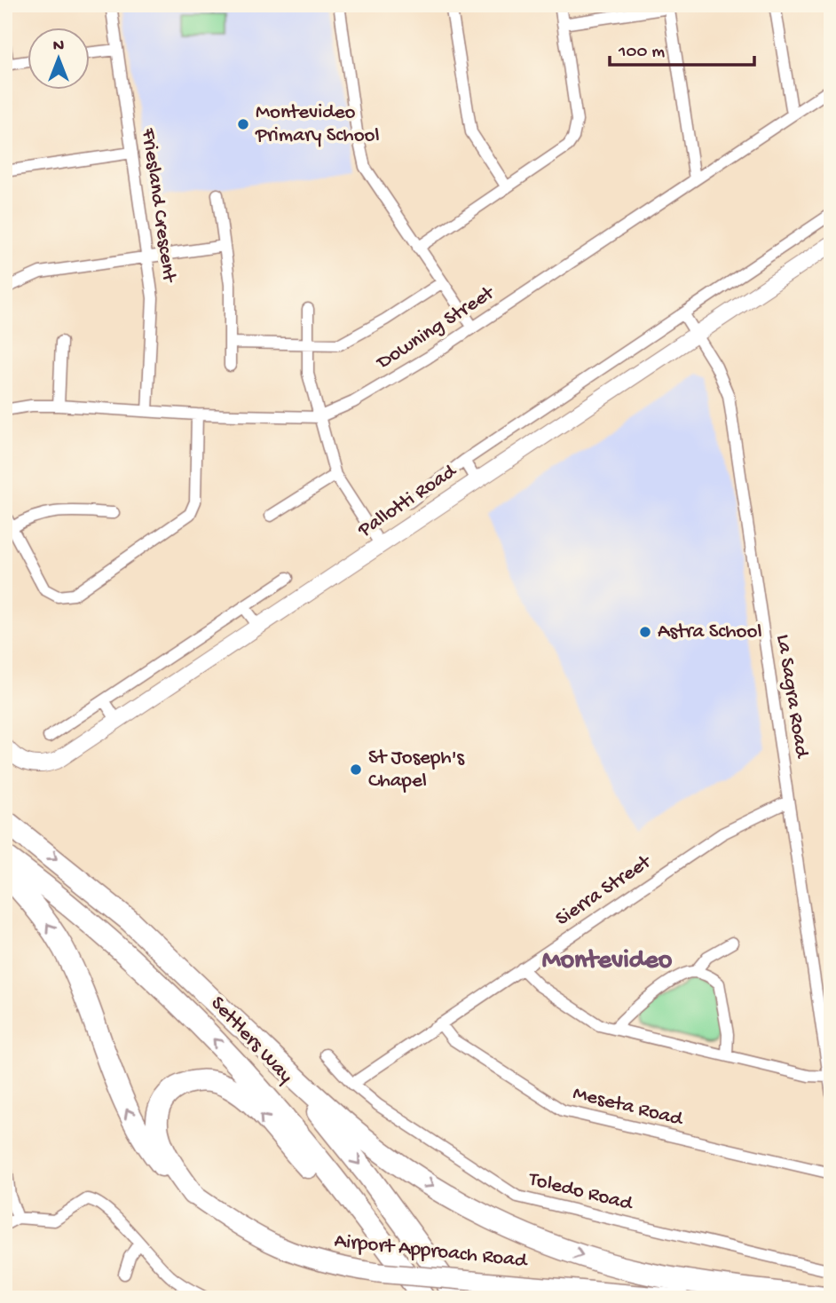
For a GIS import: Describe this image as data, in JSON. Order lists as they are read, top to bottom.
{
  "streets": {
    "highway": ["Settlers Way"],
    "main road": ["Airport Approach Road"],
    "street": [
      "Friesland Crescent",
      "Downing Street",
      "Pallotti Road",
      "La Sagra Road",
      "Sierra Street",
      "Meseta Road",
      "Toledo Road"
    ]
  },
  "crossings": [
    ["Friesland Crescent", "Downing Street"],
    ["Pallotti Road", "La Sagra Road"],
    ["La Sagra Road", "Sierra Street"],
    ["Sierra Street", "Meseta Road"],
    ["Sierra Street", "Toledo Road"]
  ],
  "districts": ["Montevideo"],
  "places": ["Montevideo Primary School", "Astra School", "St Joseph's Chapel"],
  "scale_bar": "100 m",
  "north": "top"
}
